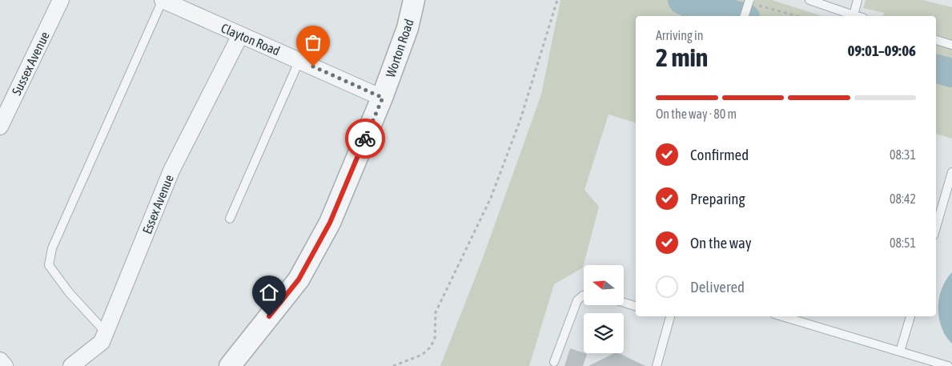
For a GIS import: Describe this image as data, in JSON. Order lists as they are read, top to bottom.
{
  "streets": {
    "street": [
      "Clayton Road",
      "Worton Road",
      "Sussex Avenue",
      "Essex Avenue"
    ]
  },
  "crossings": [
    ["Clayton Road", "Worton Road"],
    ["Clayton Road", "Essex Avenue"]
  ],
  "north": "left",
  "page": {
    "heading": ["2 min", "Arriving in", "09:01–09:06"],
    "bar": "On the way · 80 m",
    "list": [
      ["Confirmed", "08:31"],
      ["Preparing", "08:42"],
      ["On the way", "08:51"],
      "Delivered"
    ]
  }
}
